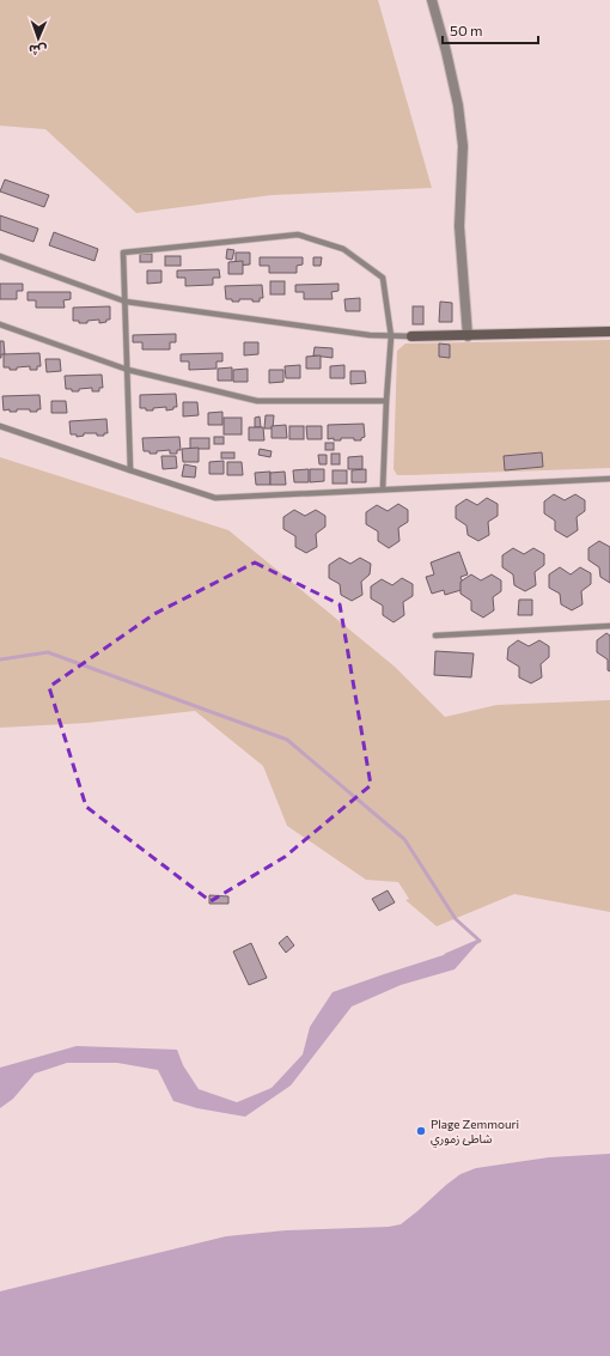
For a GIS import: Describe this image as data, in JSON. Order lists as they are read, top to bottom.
{
  "places": ["Plage Zemmouri شاطئ زموري"],
  "scale_bar": "50 m",
  "north": "bottom"
}
